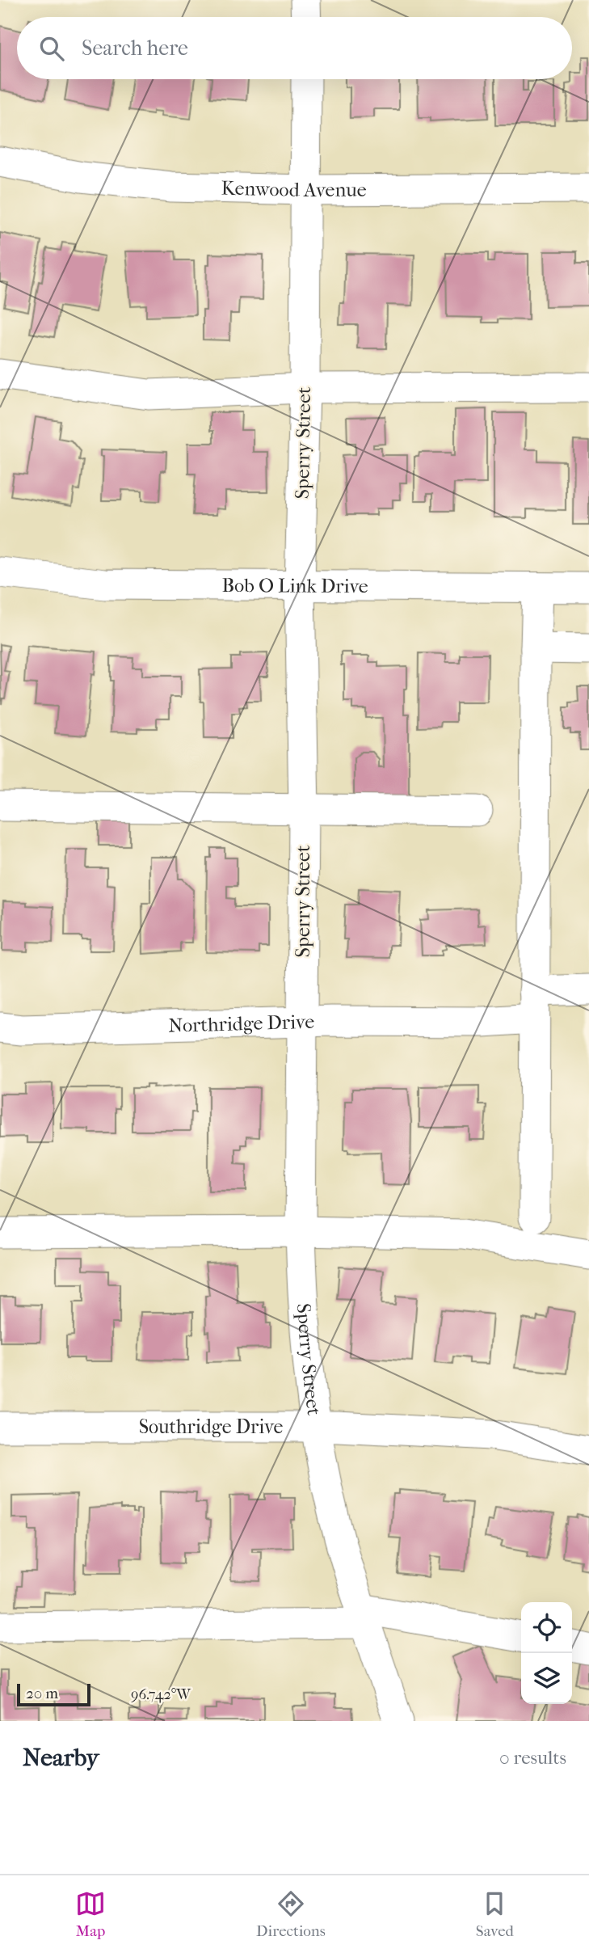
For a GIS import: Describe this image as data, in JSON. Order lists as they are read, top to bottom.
{
  "streets": {
    "street": [
      "Kenwood Avenue",
      "Sperry Street",
      "Bob O Link Drive",
      "Northridge Drive",
      "Southridge Drive"
    ]
  },
  "crossings": [
    ["Kenwood Avenue", "Sperry Street"],
    ["Sperry Street", "Bob O Link Drive"],
    ["Sperry Street", "Northridge Drive"],
    ["Sperry Street", "Southridge Drive"]
  ],
  "scale_bar": "20 m",
  "page": {
    "search": "Search here",
    "scale": "20 m",
    "heading": ["Nearby", "0 results"],
    "nav": ["Map", "Directions", "Saved"]
  },
  "coordinates": ["96.742°W"]
}
